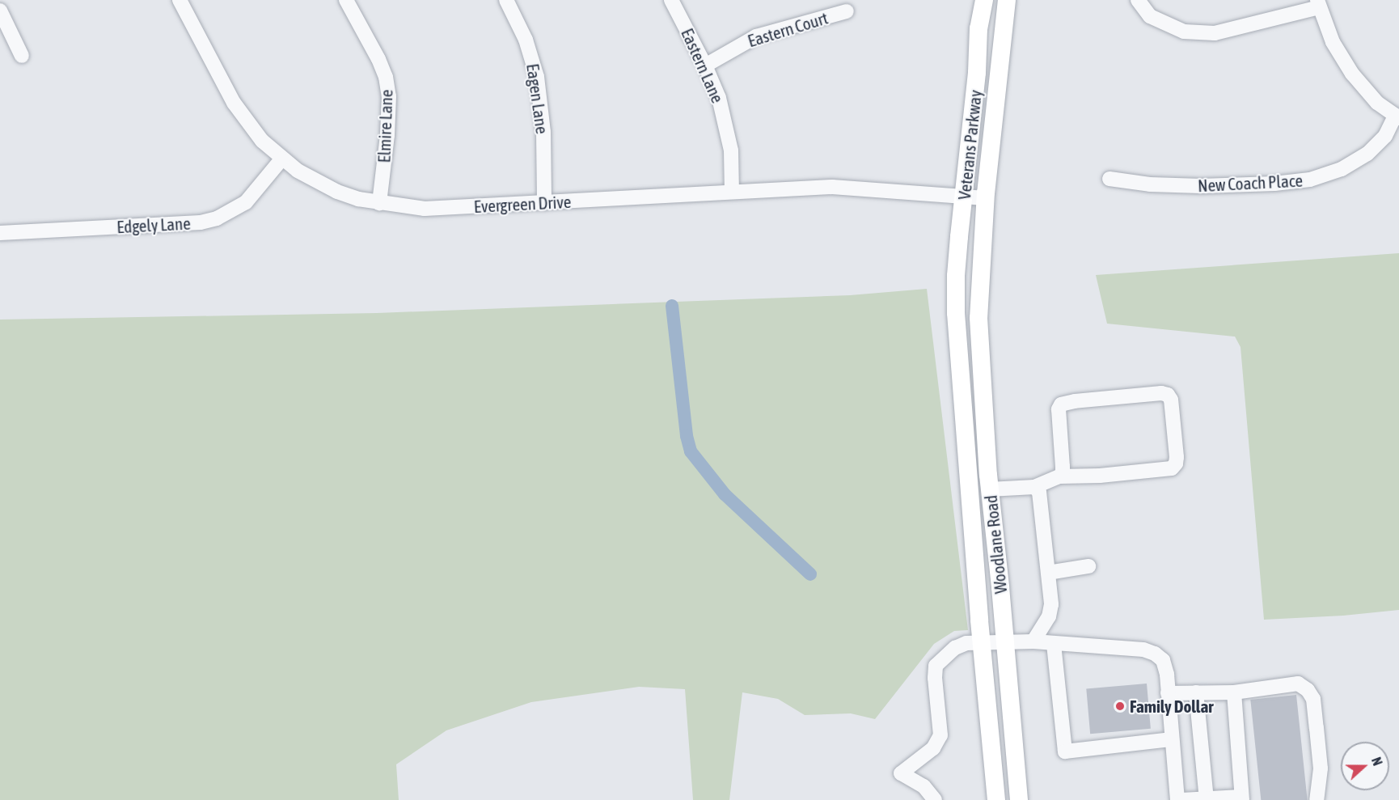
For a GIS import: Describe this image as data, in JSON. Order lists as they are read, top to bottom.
{
  "streets": {
    "main road": ["Veterans Parkway", "Woodlane Road"],
    "street": [
      "Eastern Court",
      "Eastern Lane",
      "Eagen Lane",
      "Elmire Lane",
      "New Coach Place",
      "Evergreen Drive",
      "Edgely Lane"
    ]
  },
  "crossings": [
    ["Eastern Court", "Eastern Lane"],
    ["Eastern Lane", "Evergreen Drive"],
    ["Eagen Lane", "Evergreen Drive"],
    ["Elmire Lane", "Evergreen Drive"],
    ["Veterans Parkway", "Evergreen Drive"],
    ["Veterans Parkway", "Woodlane Road"],
    ["Evergreen Drive", "Edgely Lane"]
  ],
  "places": ["Family Dollar"],
  "north": "right"
}
